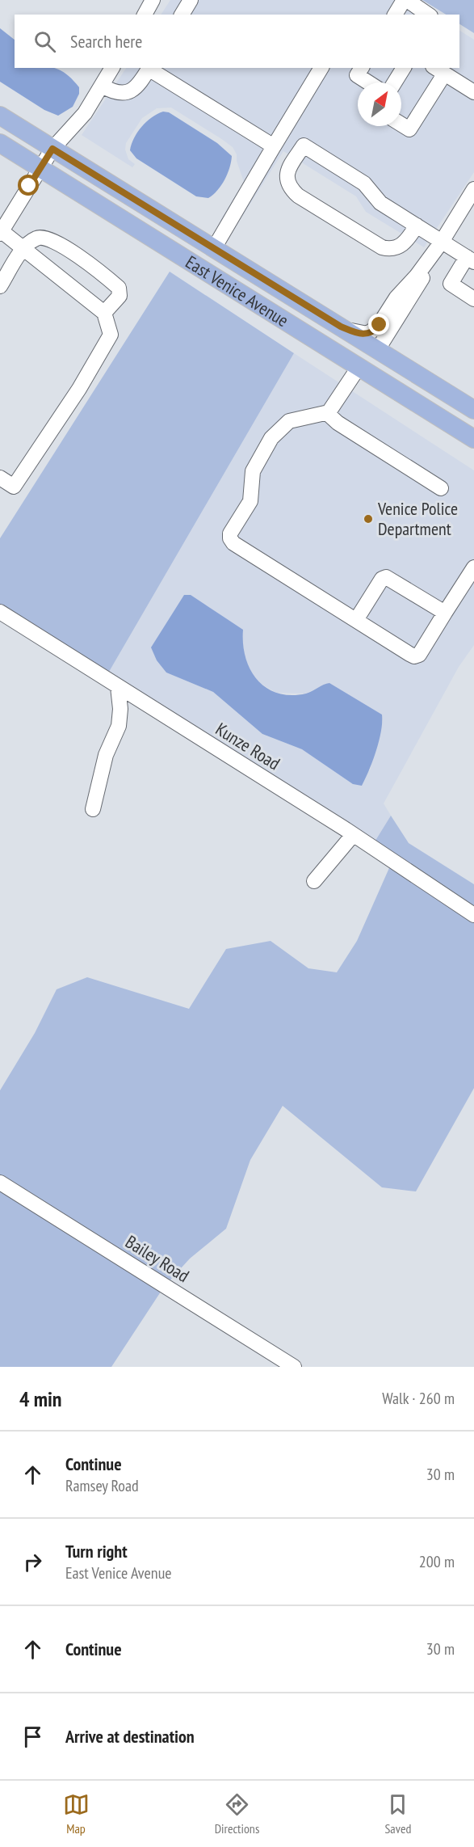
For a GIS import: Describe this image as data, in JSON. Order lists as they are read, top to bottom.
{
  "streets": {
    "main road": ["East Venice Avenue"],
    "street": ["Kunze Road", "Bailey Road"]
  },
  "places": ["Venice Police Department"],
  "north": "top right",
  "page": {
    "search": "Search here",
    "heading": ["4 min", "Walk · 260 m"],
    "list": [
      ["Continue", "Ramsey Road", "30 m"],
      ["Turn right", "East Venice Avenue", "200 m"],
      ["Continue", "30 m"],
      "Arrive at destination"
    ],
    "nav": ["Map", "Directions", "Saved"]
  }
}
